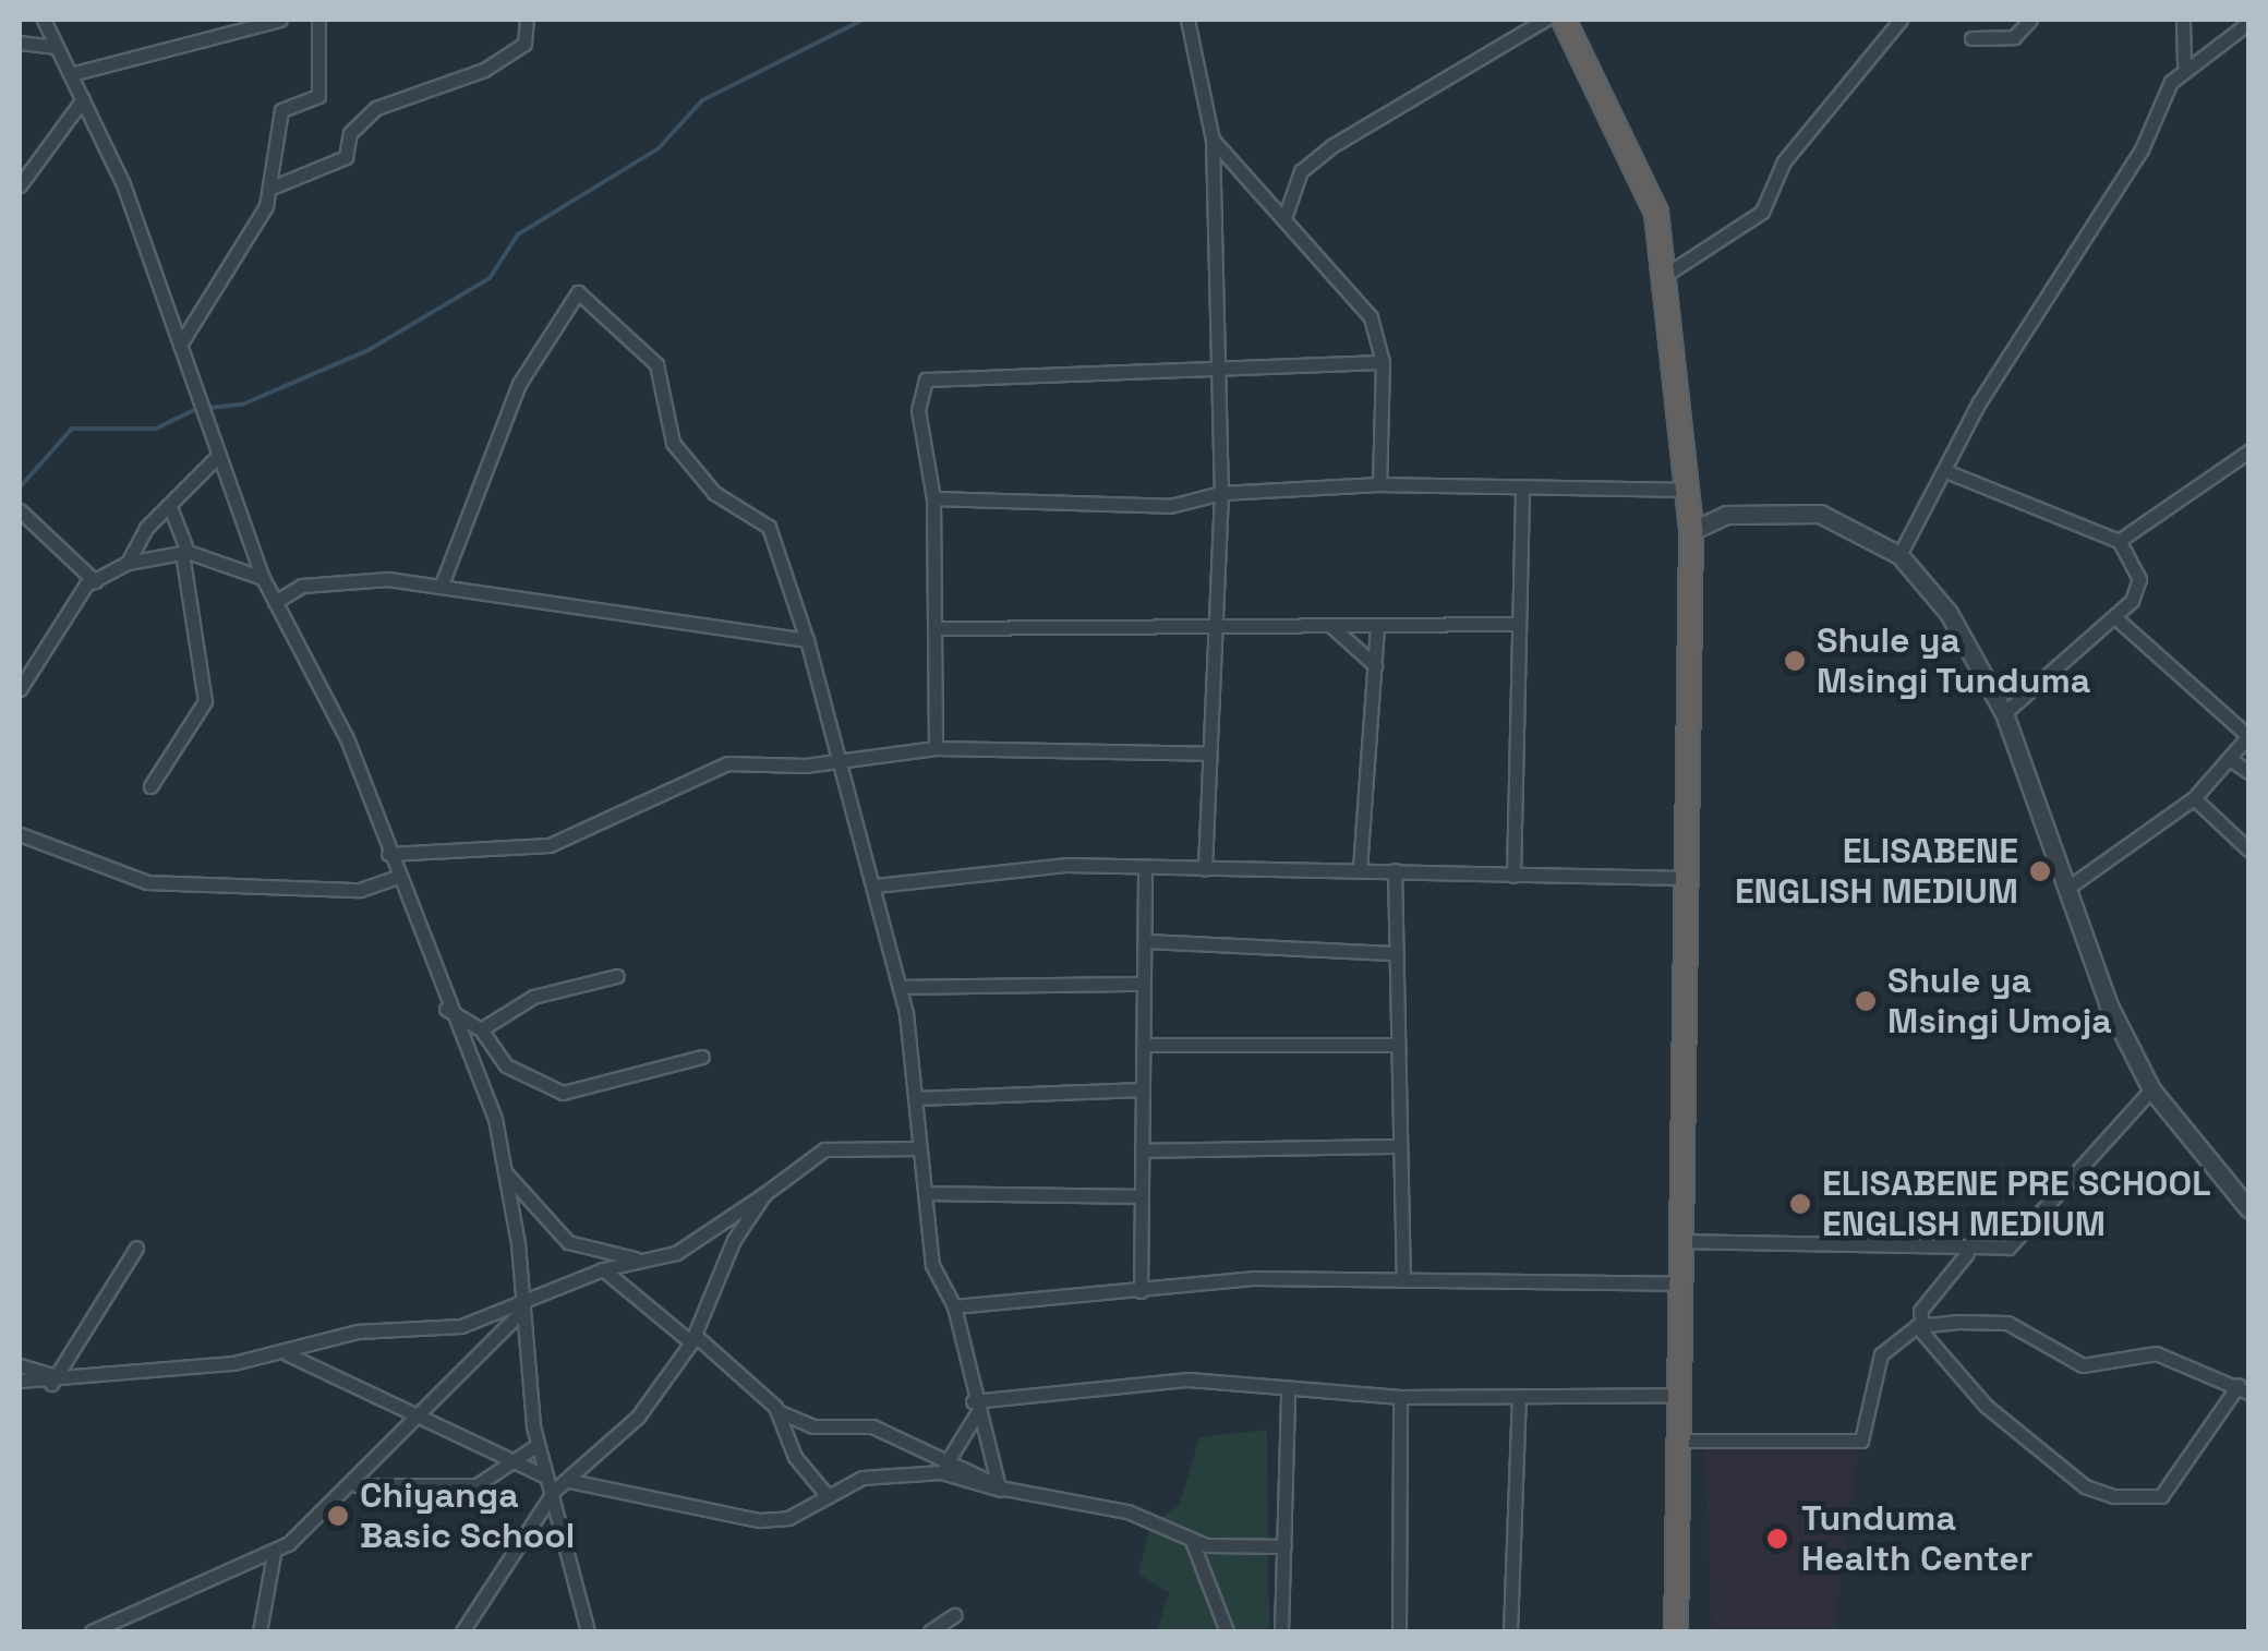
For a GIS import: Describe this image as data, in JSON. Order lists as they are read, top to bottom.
{
  "places": [
    "Shule ya Msingi Tunduma",
    "ELISABENE ENGLISH MEDIUM",
    "Shule ya Msingi Umoja",
    "ELISABENE PRE SCHOOL ENGLISH MEDIUM",
    "Chiyanga Basic School",
    "Tunduma Health Center"
  ]
}
